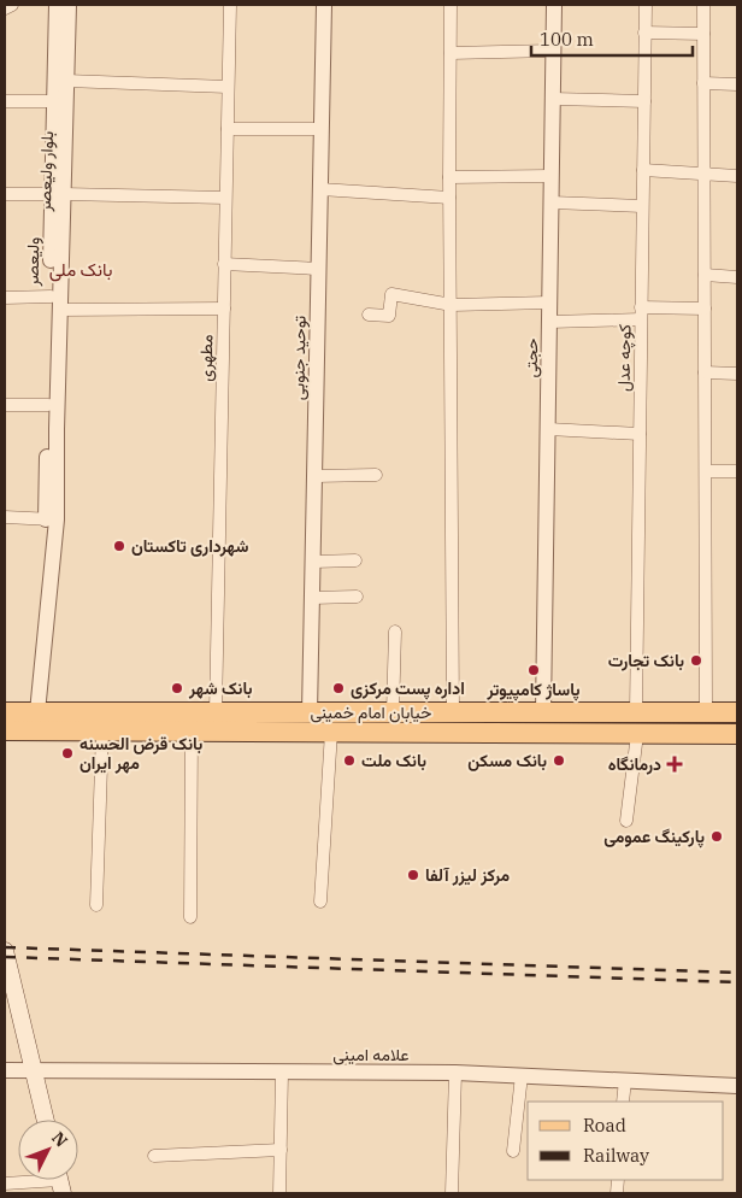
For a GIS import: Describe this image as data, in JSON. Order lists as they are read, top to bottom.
{
  "streets": {
    "main road": ["خیابان امام خمینی"],
    "street": [
      "بلوار ولیعصر",
      "ولیعصر",
      "مطهری",
      "توحید جنوبی",
      "حجتی",
      "کوچه عدل",
      "علامه امینی"
    ]
  },
  "crossings": [
    ["بلوار ولیعصر", "ولیعصر"],
    ["ولیعصر", "خیابان امام خمینی"],
    ["مطهری", "خیابان امام خمینی"],
    ["توحید جنوبی", "خیابان امام خمینی"],
    ["حجتی", "خیابان امام خمینی"],
    ["کوچه عدل", "خیابان امام خمینی"]
  ],
  "districts": ["بانک ملی"],
  "places": {
    "other": [
      "شهرداری تاکستان",
      "بانک تجارت",
      "پاساژ کامپیوتر",
      "بانک شهر",
      "اداره پست مرکزی",
      "بانک قرض الحسنه مهر ایران",
      "بانک ملت",
      "بانک مسکن",
      "پارکینگ عمومی",
      "مرکز لیزر آلفا"
    ],
    "health": ["درمانگاه"]
  },
  "legend": ["Road", "Railway"],
  "scale_bar": "100 m",
  "north": "top right"
}
